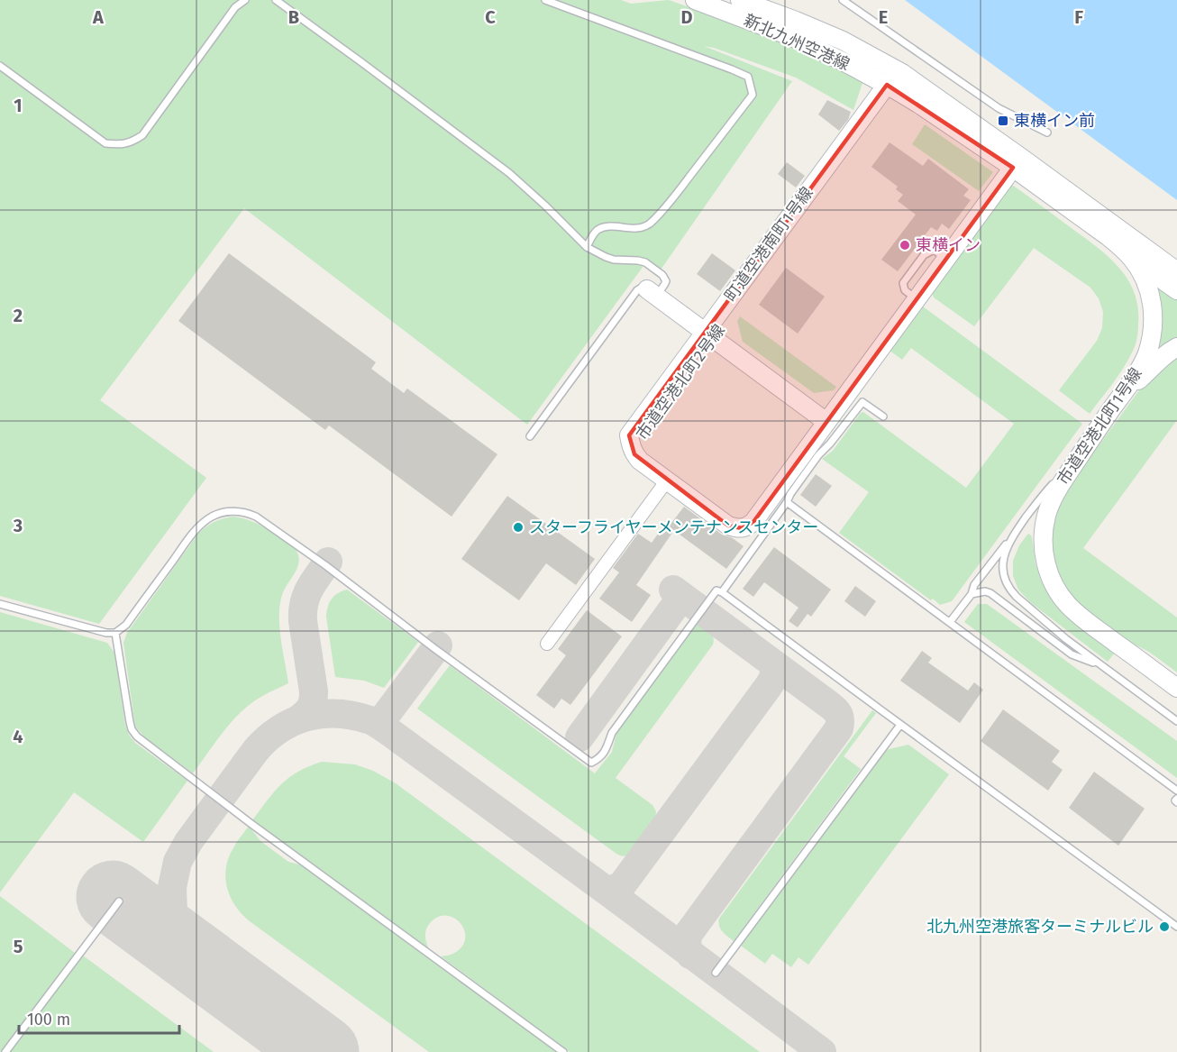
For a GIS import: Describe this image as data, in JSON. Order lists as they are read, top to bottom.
{
  "streets": {
    "street": ["新北九州空港線", "市道空港北町2号線", "市道空港北町1号線"]
  },
  "crossings": [
    ["新北九州空港線", "市道空港北町2号線"],
    ["新北九州空港線", "市道空港北町1号線"],
    ["市道空港北町2号線", "市道空港北町1号線"]
  ],
  "places": {
    "transit": ["東横イン前"],
    "other": ["東横イン", "スターフライヤーメンテナンスセンター", "北九州空港旅客ターミナルビル"]
  },
  "scale_bar": "100 m",
  "grid": {
    "columns": [
      "A",
      "B",
      "C",
      "D",
      "E",
      "F"
    ],
    "rows": [
      "1",
      "2",
      "3",
      "4",
      "5"
    ]
  }
}
